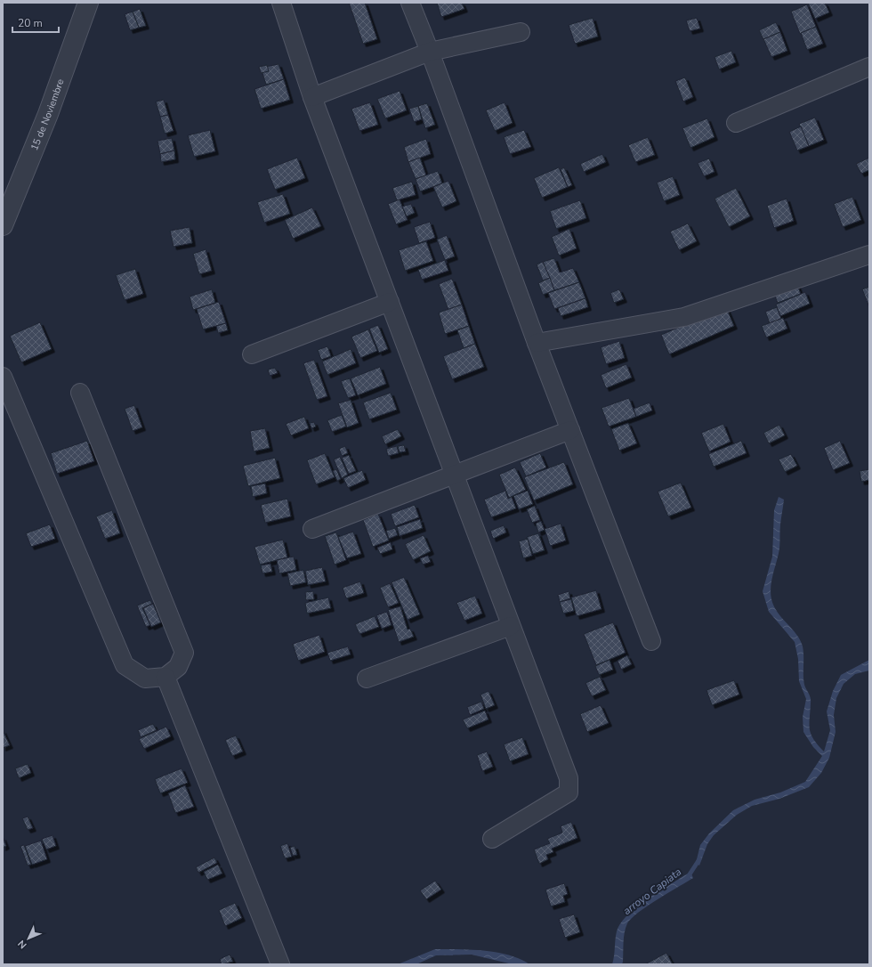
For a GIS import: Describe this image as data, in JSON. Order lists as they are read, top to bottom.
{
  "streets": {
    "street": ["15 de Noviembre"]
  },
  "water": ["arroyo Capiata"],
  "scale_bar": "20 m",
  "north": "bottom left"
}
